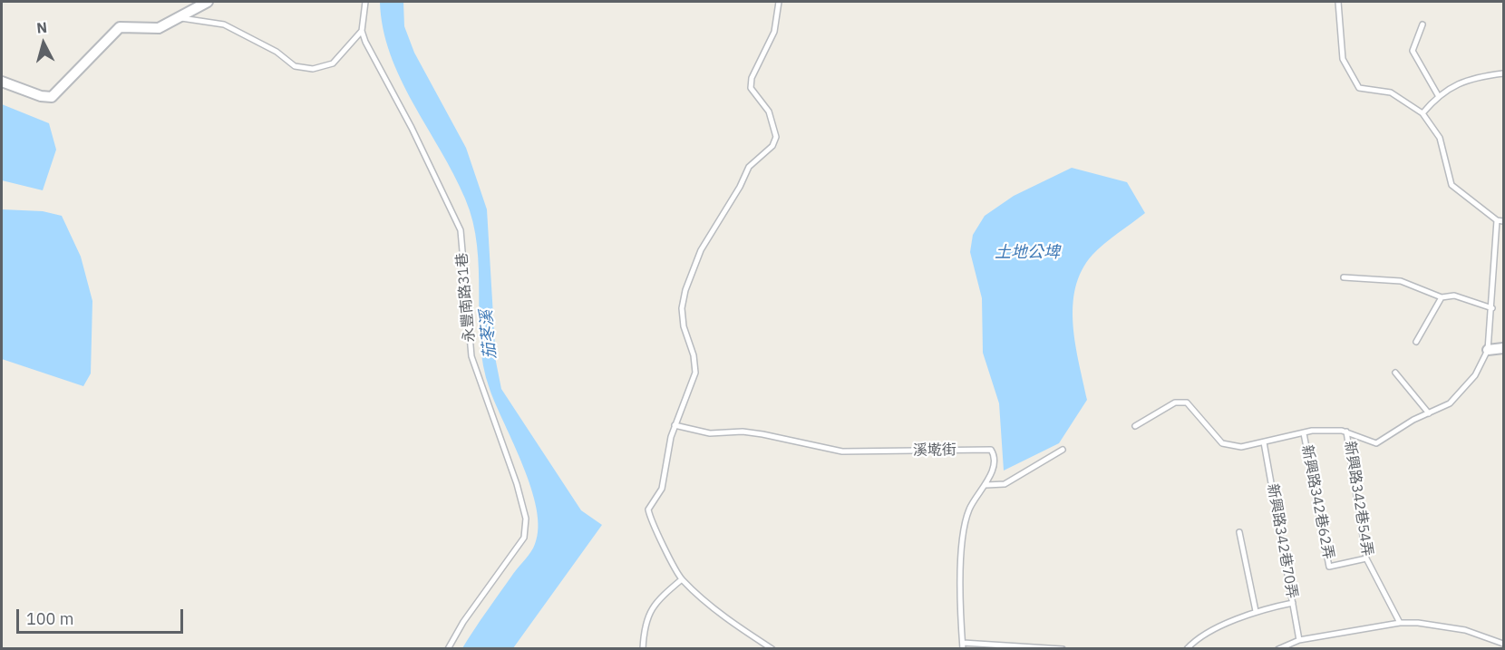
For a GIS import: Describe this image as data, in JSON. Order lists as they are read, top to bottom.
{
  "streets": {
    "lane": [
      "永豐南路31巷",
      "溪墘街",
      "新興路342巷54弄",
      "新興路342巷62弄",
      "新興路342巷70弄"
    ]
  },
  "crossings": [
    ["新興路342巷54弄", "新興路342巷62弄"],
    ["新興路342巷54弄", "新興路342巷70弄"]
  ],
  "water": ["土地公埤", "茄苳溪"],
  "scale_bar": "100 m",
  "north": "top"
}
